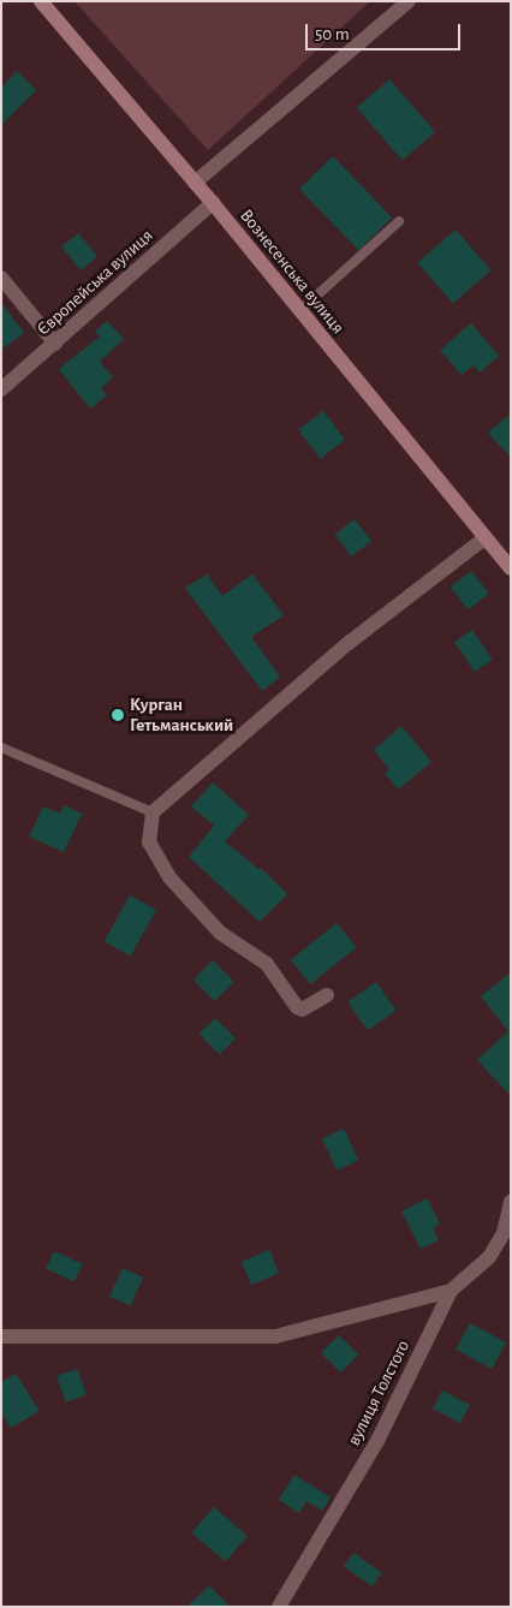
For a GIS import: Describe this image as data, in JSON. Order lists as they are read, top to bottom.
{
  "streets": {
    "main road": ["Вознесенська вулиця"],
    "street": ["Європейська вулиця", "вулиця Толстого"]
  },
  "crossings": [
    ["Вознесенська вулиця", "Європейська вулиця"]
  ],
  "places": ["Курган Гетьманський"],
  "scale_bar": "50 m"
}
